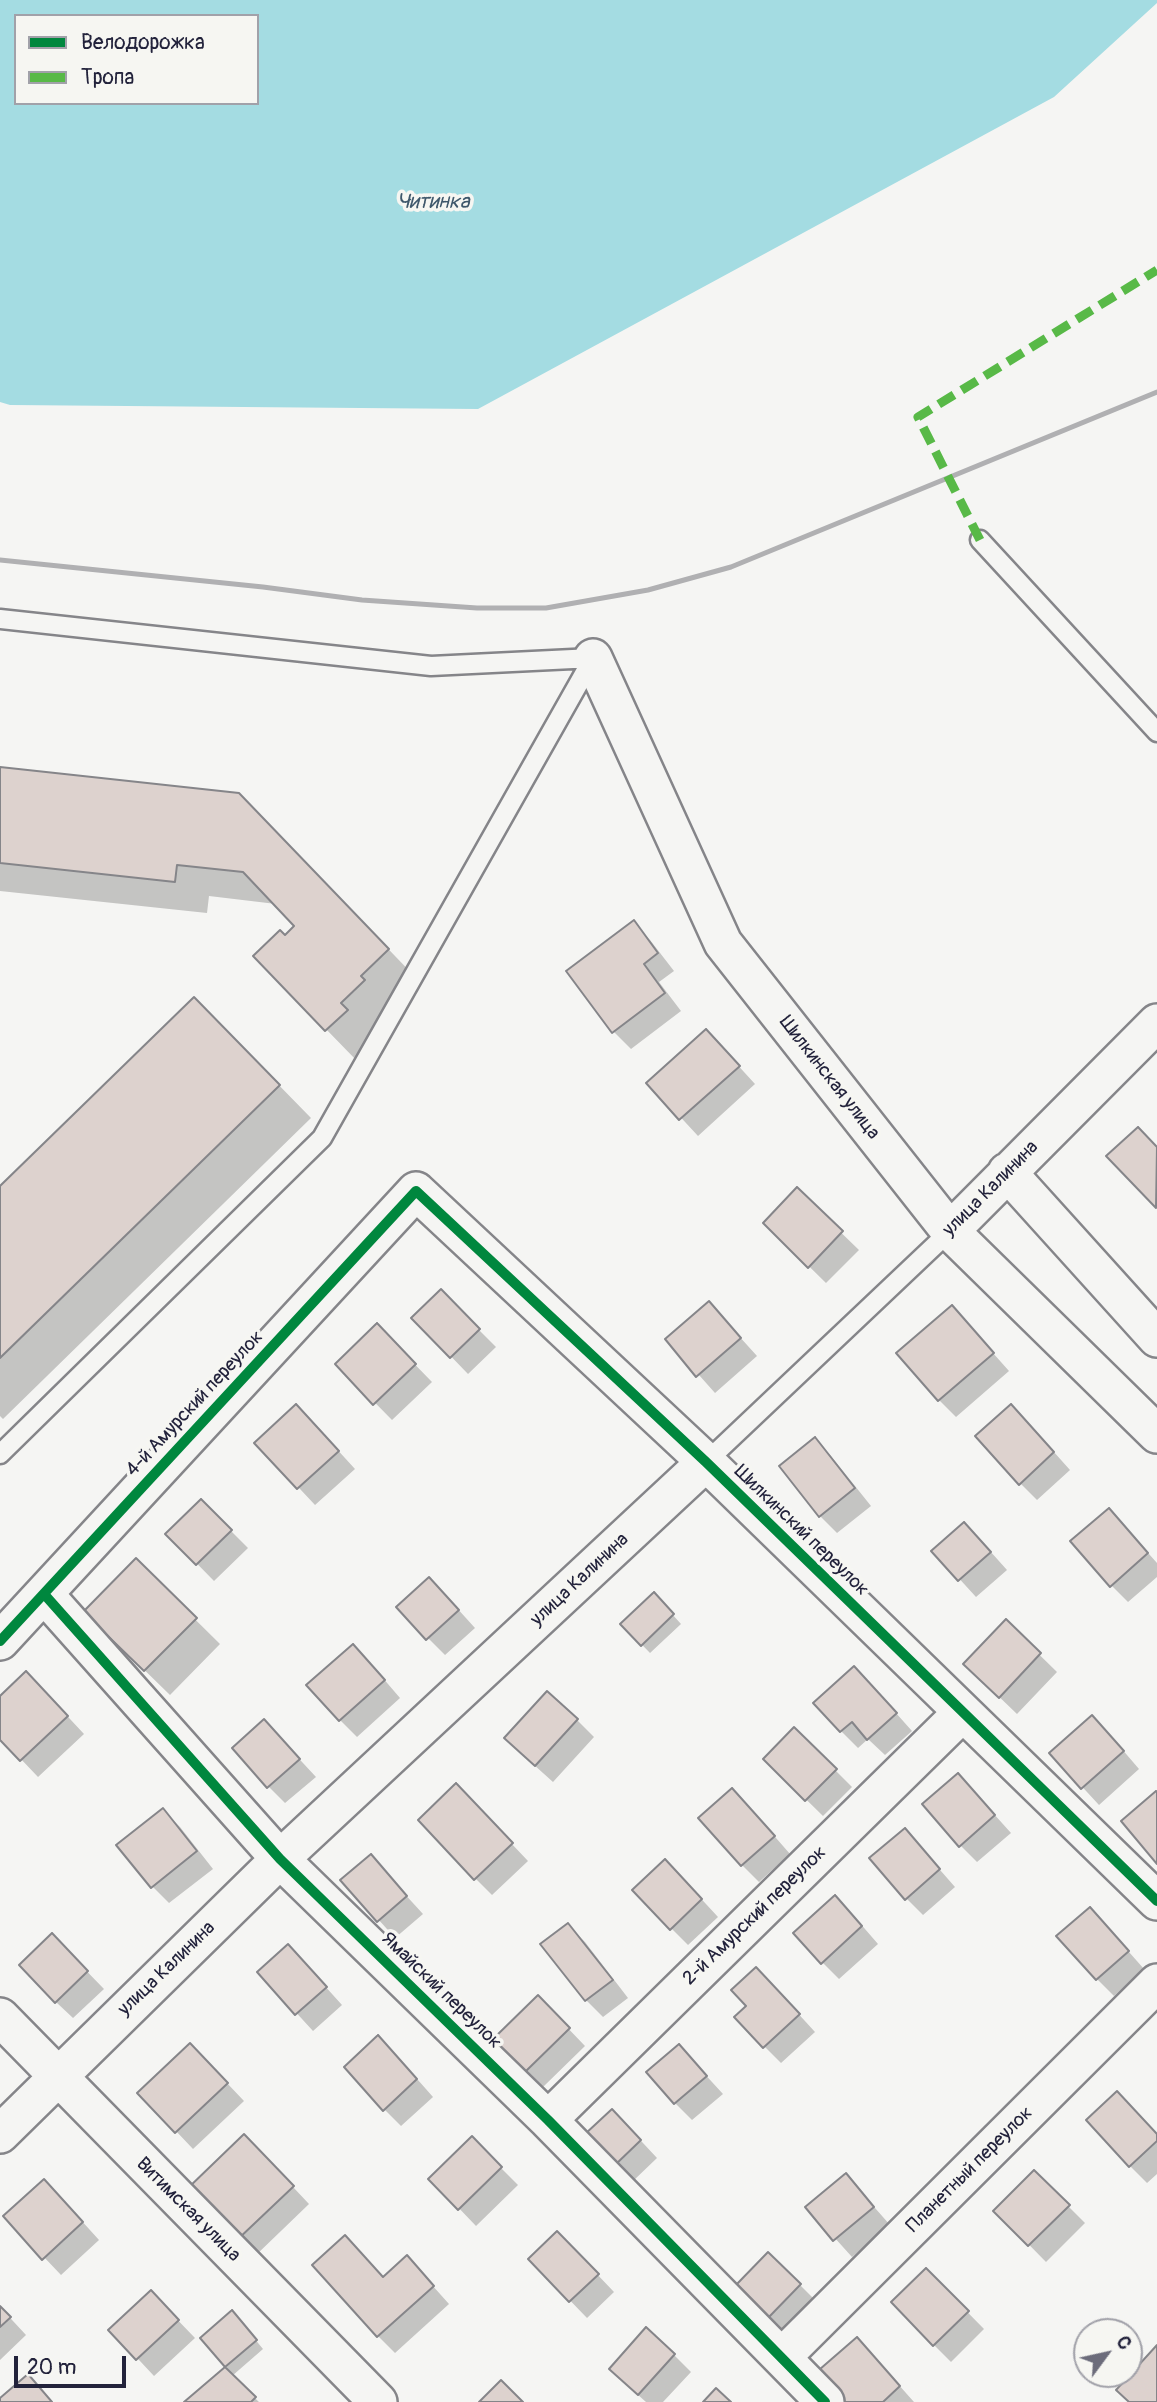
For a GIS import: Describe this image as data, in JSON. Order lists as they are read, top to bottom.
{
  "streets": {
    "street": [
      "Шилкинская улица",
      "улица Калинина",
      "4-й Амурский переулок",
      "Шилкинский переулок",
      "2-й Амурский переулок",
      "Ямайский переулок",
      "Планетный переулок",
      "Витимская улица"
    ]
  },
  "crossings": [
    ["Шилкинская улица", "улица Калинина"],
    ["улица Калинина", "Шилкинский переулок"],
    ["улица Калинина", "Ямайский переулок"],
    ["улица Калинина", "Витимская улица"],
    ["4-й Амурский переулок", "Шилкинский переулок"],
    ["4-й Амурский переулок", "Ямайский переулок"],
    ["Шилкинский переулок", "2-й Амурский переулок"],
    ["2-й Амурский переулок", "Ямайский переулок"],
    ["Ямайский переулок", "Планетный переулок"]
  ],
  "water": ["Читинка"],
  "legend": ["Велодорожка", "Тропа"],
  "scale_bar": "20 m",
  "north": "top right"
}
